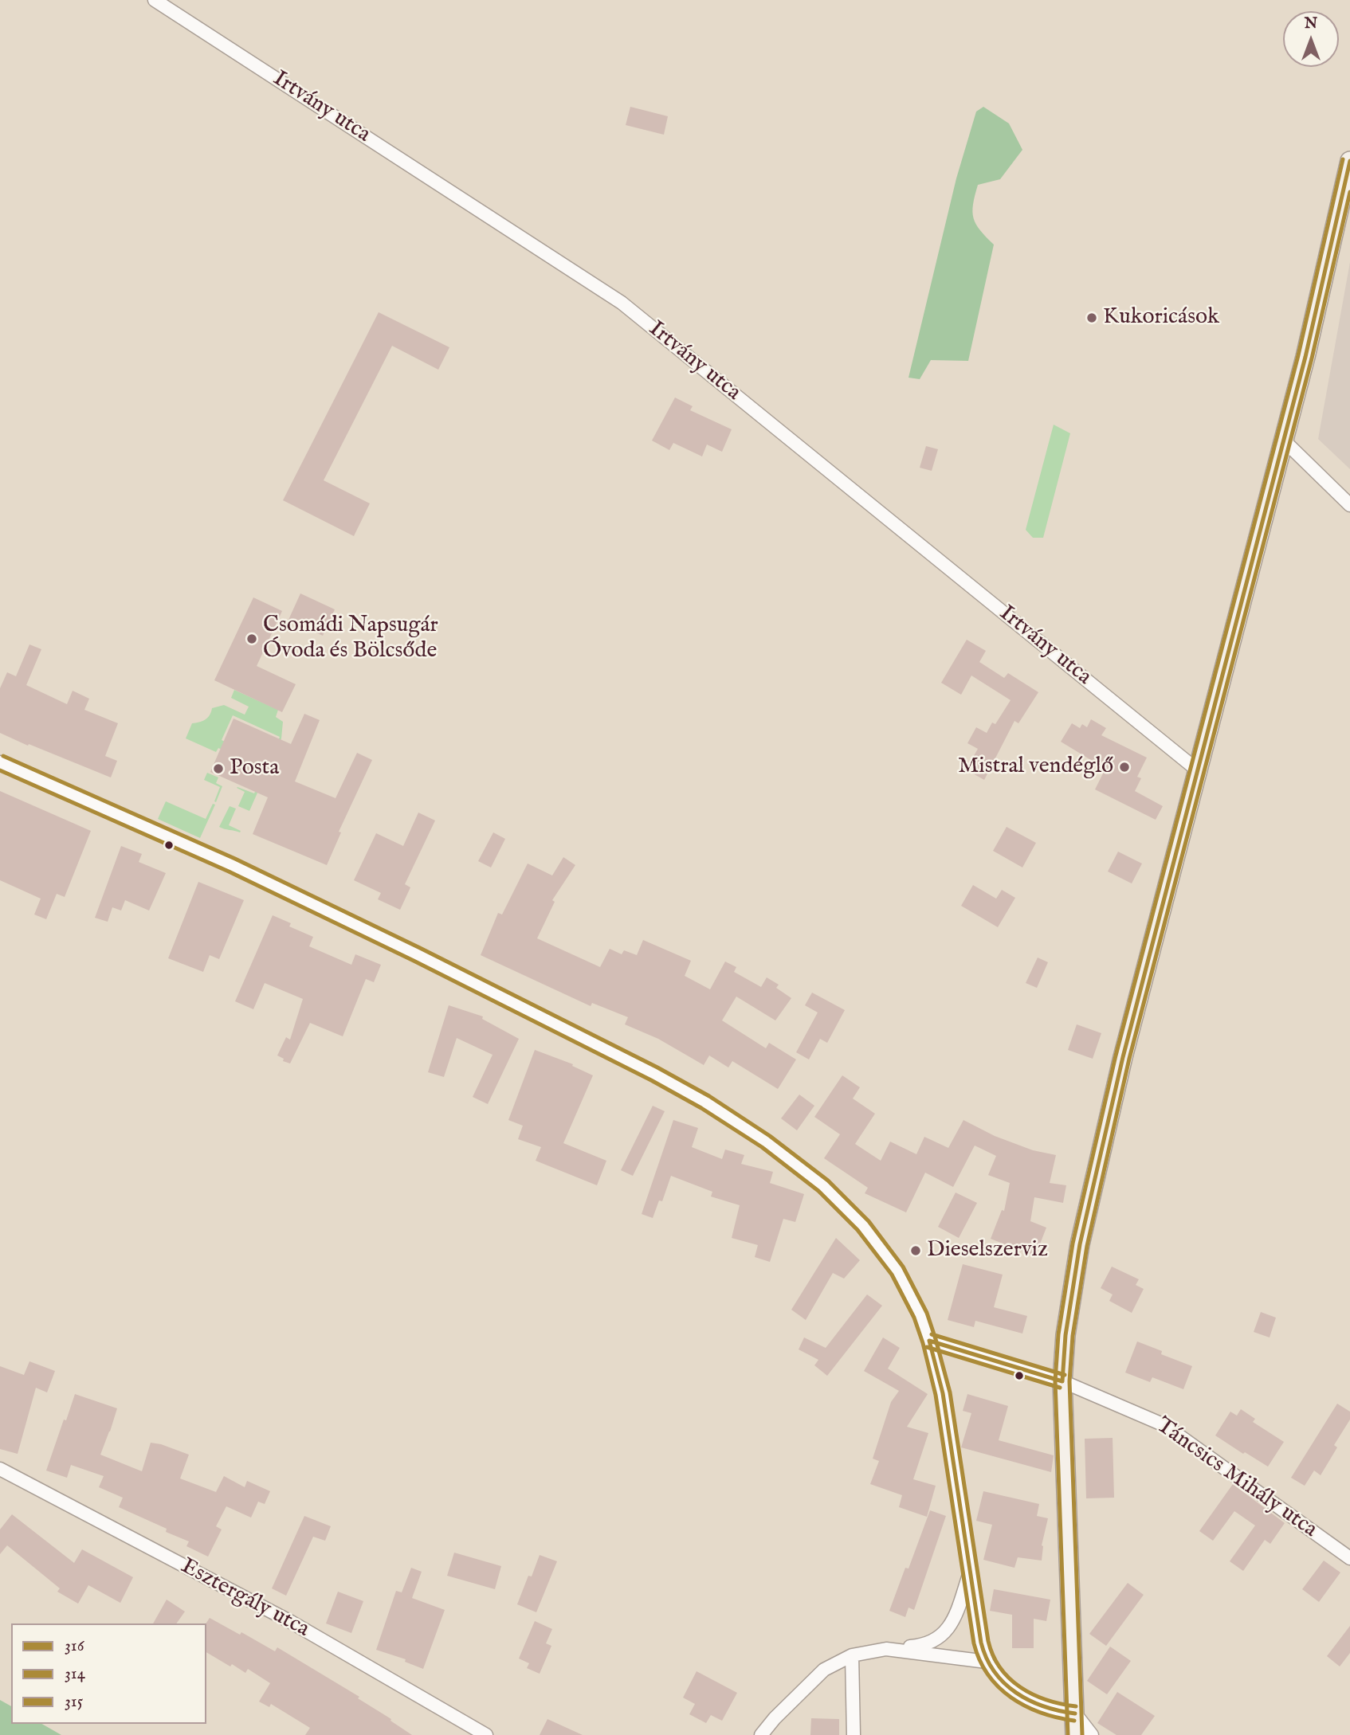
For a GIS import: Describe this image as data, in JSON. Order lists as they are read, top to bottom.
{
  "streets": {
    "street": ["Irtvány utca", "Táncsics Mihály utca", "Esztergály utca"]
  },
  "places": [
    "Kukoricások",
    "Csomádi Napsugár Óvoda és Bölcsőde",
    "Mistral vendéglő",
    "Posta",
    "Dieselszerviz"
  ],
  "lines": ["transit line 315", "transit line 316", "transit line 314"],
  "legend": ["316", "314", "315"],
  "north": "top"
}
